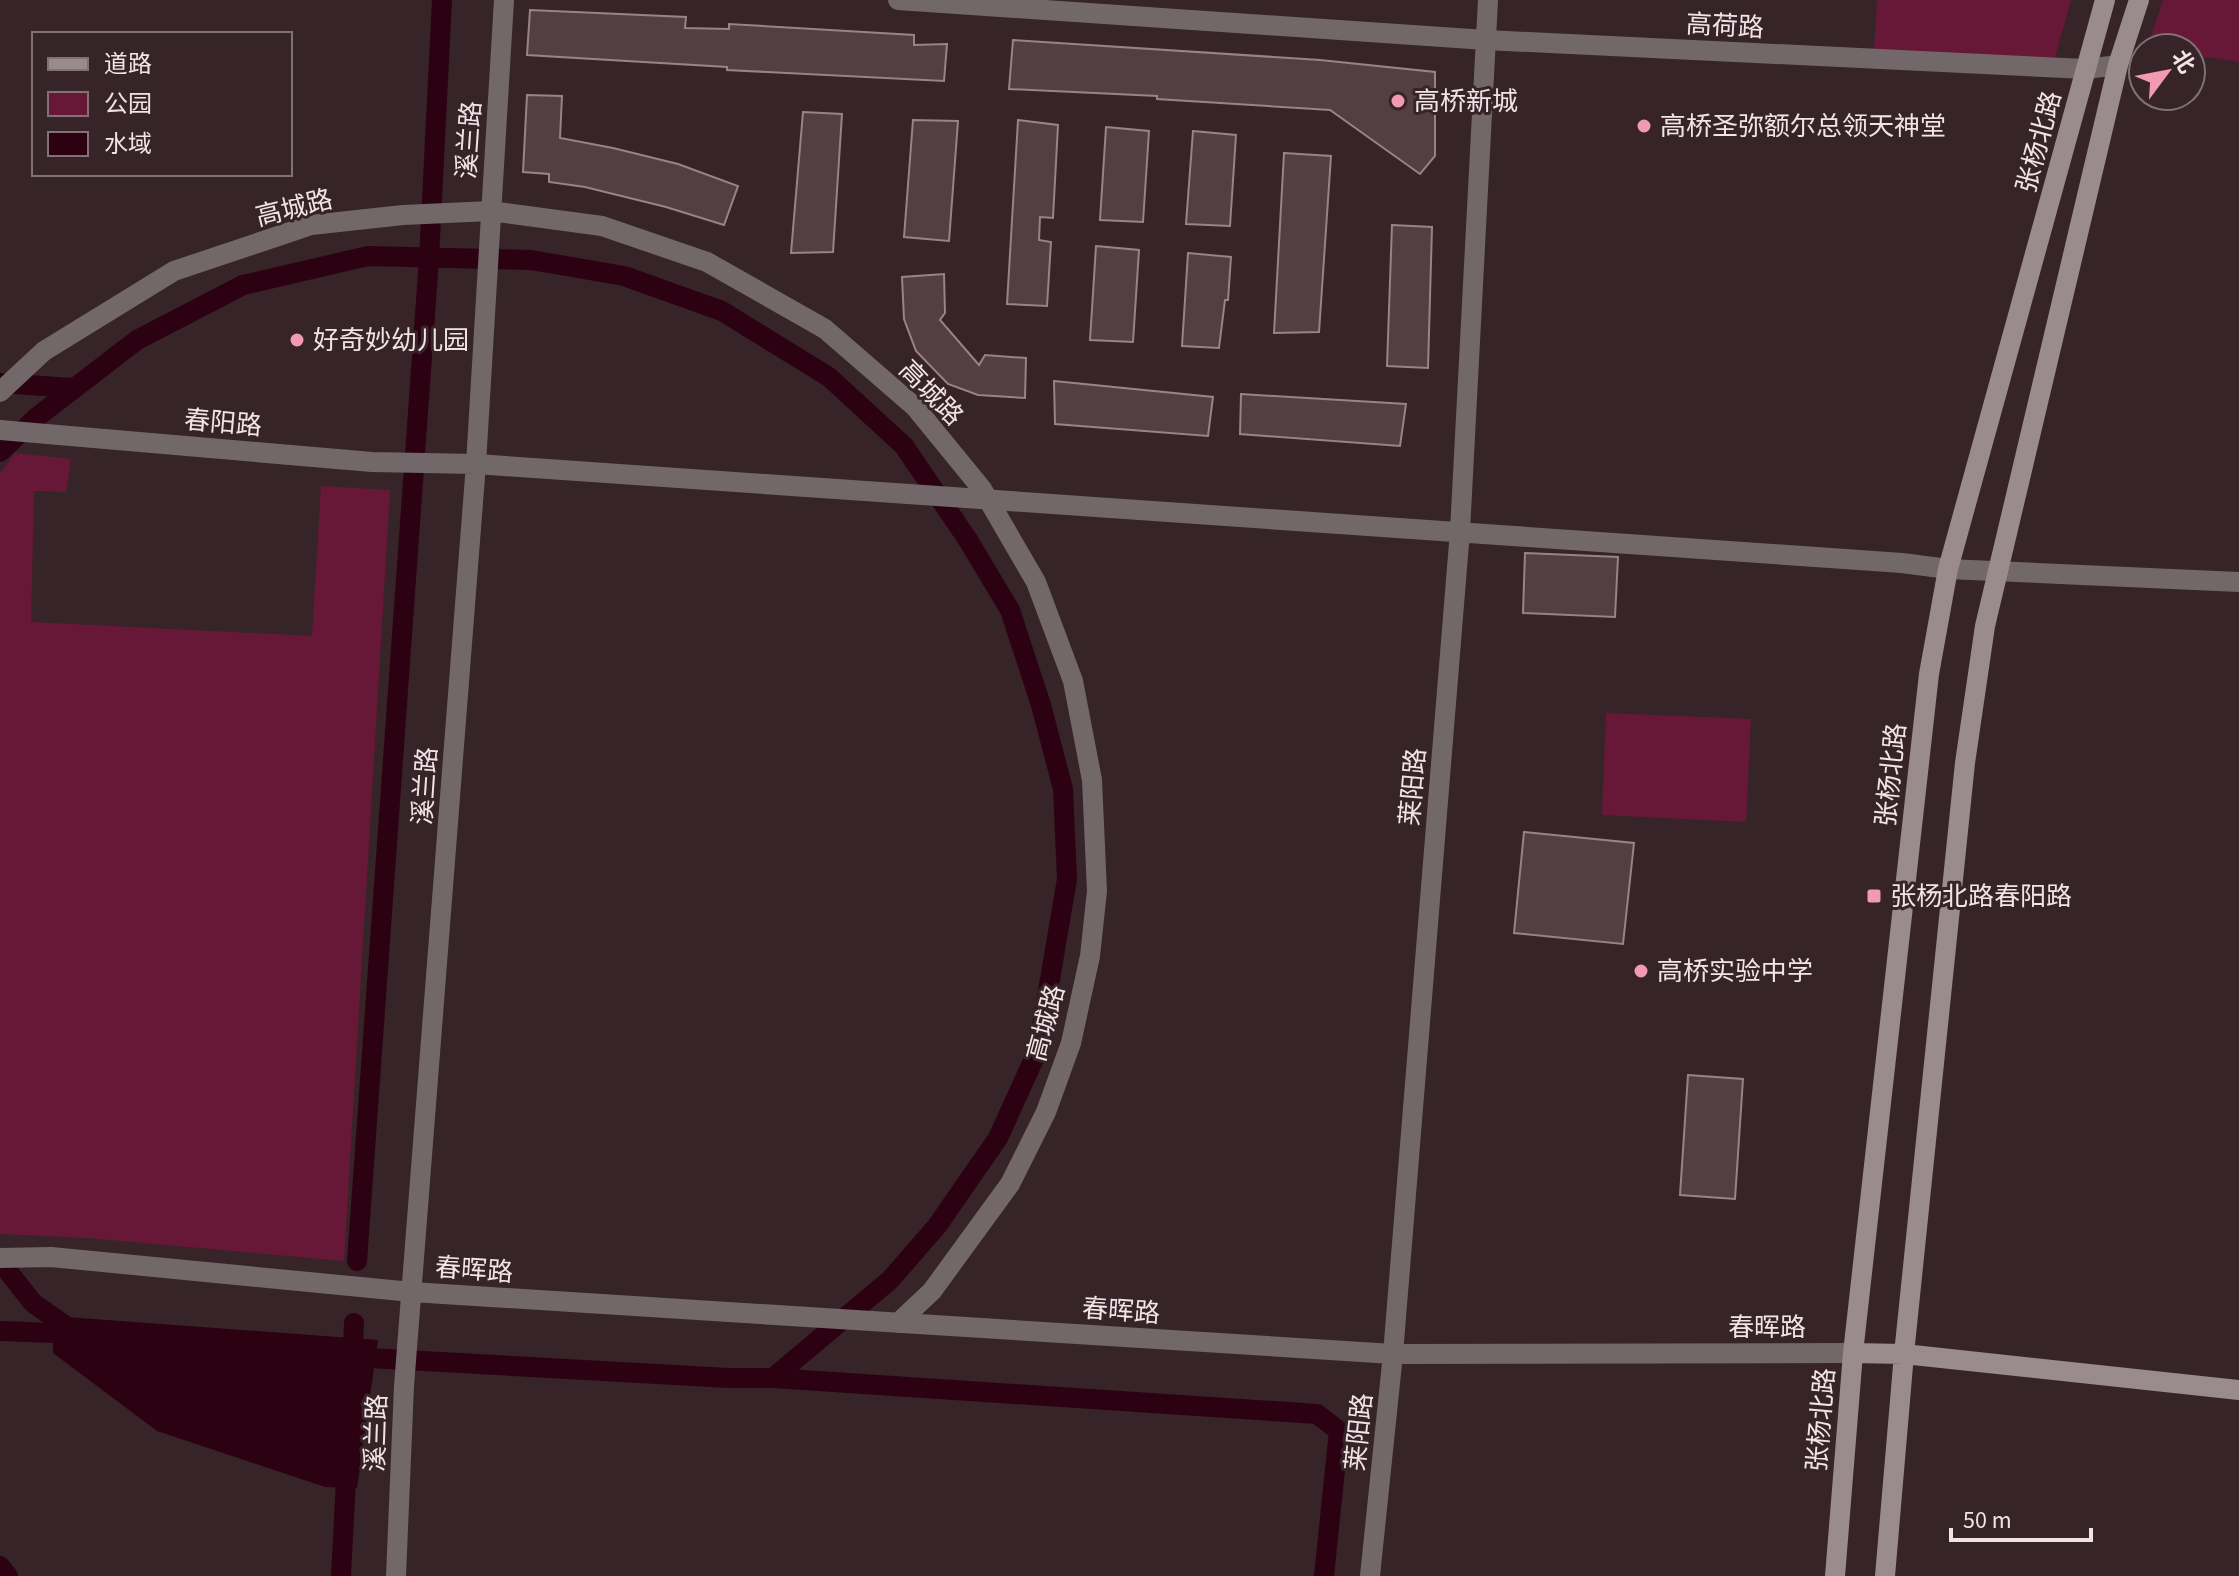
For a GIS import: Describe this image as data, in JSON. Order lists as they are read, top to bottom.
{
  "streets": {
    "main road": ["张杨北路", "春晖路"],
    "street": [
      "高荷路",
      "溪兰路",
      "高城路",
      "春阳路",
      "莱阳路"
    ]
  },
  "crossings": [
    ["高荷路", "张杨北路"],
    ["高荷路", "莱阳路"],
    ["溪兰路", "高城路"],
    ["溪兰路", "春阳路"],
    ["溪兰路", "春晖路"],
    ["张杨北路", "春阳路"],
    ["张杨北路", "春晖路"],
    ["高城路", "春阳路"],
    ["高城路", "春晖路"],
    ["春阳路", "莱阳路"],
    ["莱阳路", "春晖路"]
  ],
  "places": {
    "other": [
      "高桥新城",
      "高桥圣弥额尔总领天神堂",
      "好奇妙幼儿园",
      "高桥实验中学"
    ],
    "transit": ["张杨北路春阳路"]
  },
  "legend": ["道路", "公园", "水域"],
  "scale_bar": "50 m",
  "north": "top right"
}
